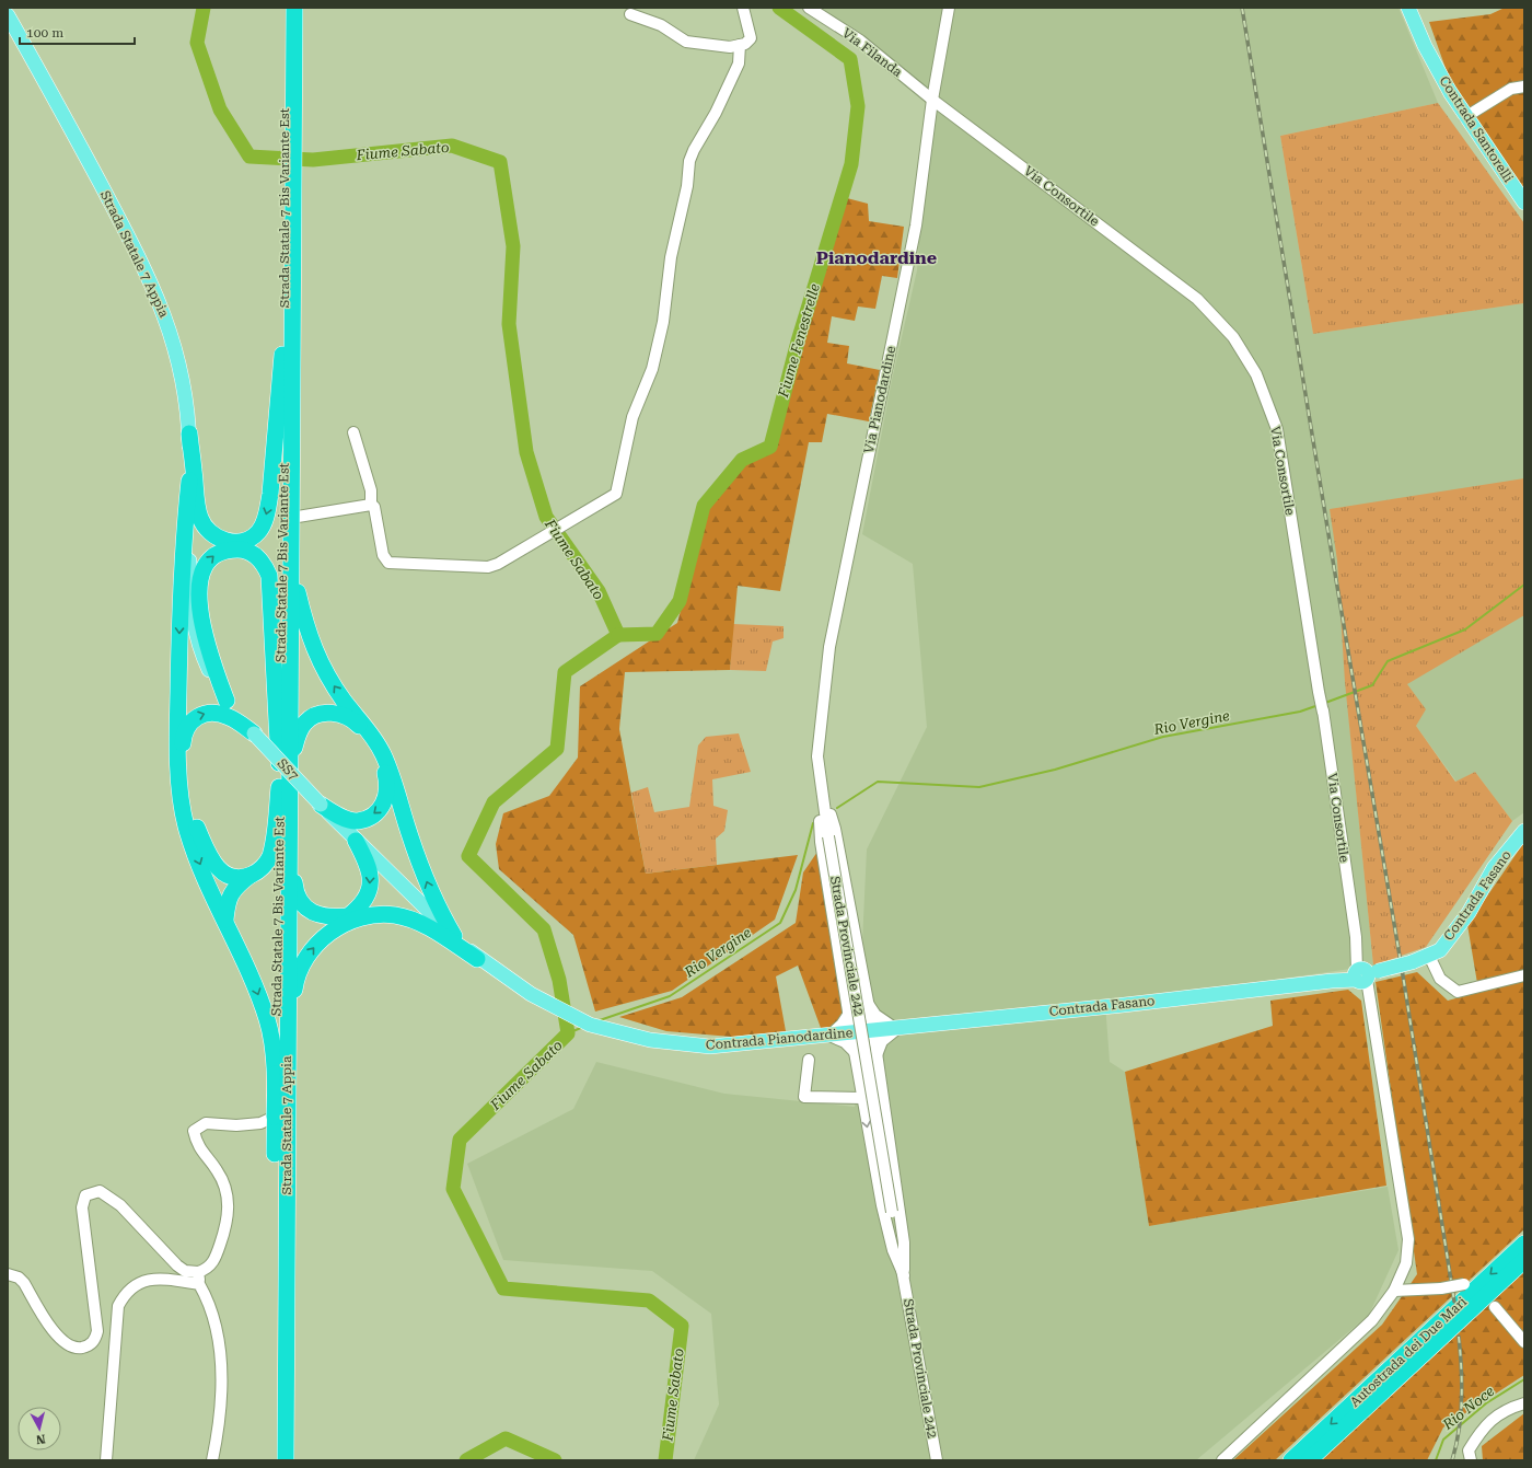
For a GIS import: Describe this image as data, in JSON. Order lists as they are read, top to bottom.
{
  "streets": {
    "highway": [
      "Strada Statale 7 Bis Variante Est",
      "Strada Statale 7 Appia",
      "SS7",
      "Autostrada dei Due Mari"
    ],
    "main road": ["Contrada Santorelli", "Contrada Fasano", "Contrada Pianodardine"],
    "street": [
      "Via Filanda",
      "Via Consortile",
      "Via Pianodardine",
      "Strada Provinciale 242"
    ]
  },
  "crossings": [
    ["Via Filanda", "Via Consortile"],
    ["Via Filanda", "Via Pianodardine"],
    ["Via Consortile", "Via Pianodardine"],
    ["Via Consortile", "Contrada Fasano"],
    ["Strada Statale 7 Bis Variante Est", "Strada Statale 7 Appia"],
    ["Strada Statale 7 Bis Variante Est", "SS7"],
    ["Strada Statale 7 Appia", "SS7"],
    ["Via Pianodardine", "Strada Provinciale 242"],
    ["SS7", "Contrada Pianodardine"],
    ["Contrada Fasano", "Contrada Pianodardine"]
  ],
  "districts": ["Pianodardine"],
  "water": [
    "Fiume Sabato",
    "Fiume Fenestrelle",
    "Rio Vergine",
    "Rio Noce"
  ],
  "scale_bar": "100 m",
  "north": "bottom"
}
